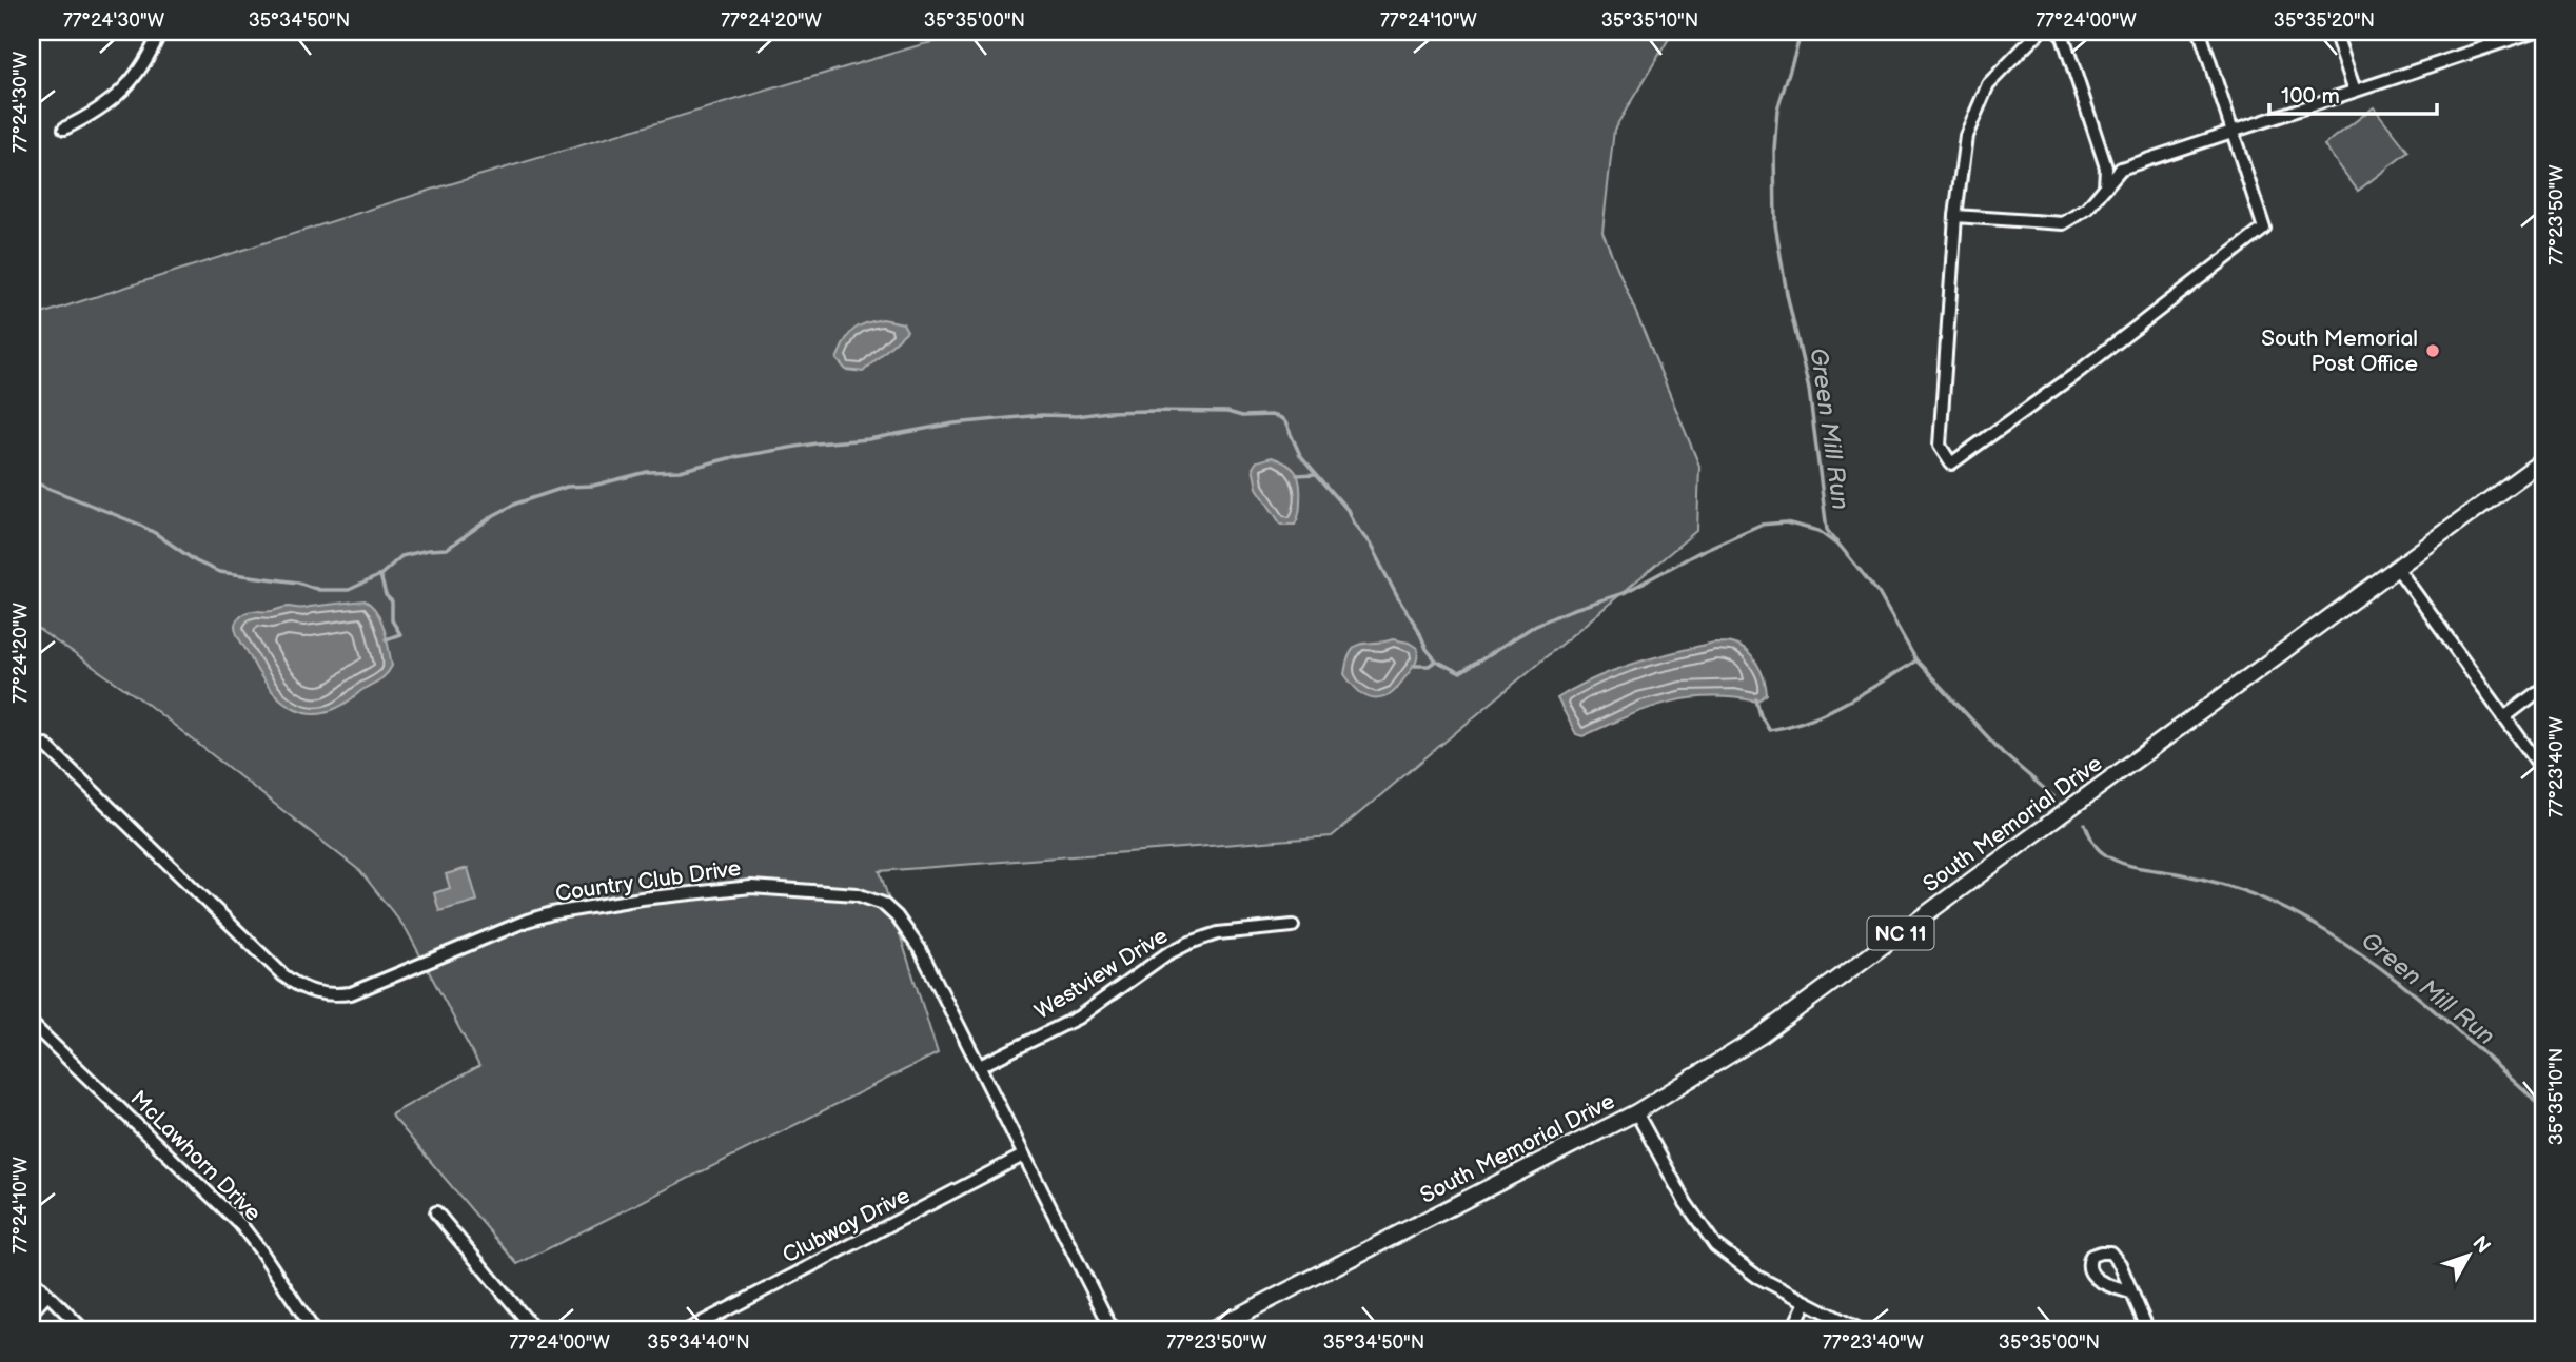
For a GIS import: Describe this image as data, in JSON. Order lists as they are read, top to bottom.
{
  "streets": {
    "main road": ["South Memorial Drive", "NC 11"],
    "street": [
      "Country Club Drive",
      "Westview Drive",
      "McLawhorn Drive",
      "Clubway Drive"
    ]
  },
  "crossings": [
    ["Country Club Drive", "Westview Drive"],
    ["Country Club Drive", "Clubway Drive"]
  ],
  "water": ["Green Mill Run"],
  "places": ["South Memorial Post Office"],
  "scale_bar": "100 m",
  "north": "top right",
  "coordinates": [
    "77°24'30\"W",
    "35°34'50\"N",
    "77°24'20\"W",
    "35°35'00\"N",
    "77°24'10\"W",
    "35°35'10\"N",
    "77°24'00\"W",
    "35°35'20\"N",
    "77°23'50\"W",
    "77°23'40\"W",
    "35°34'40\"N"
  ]
}
